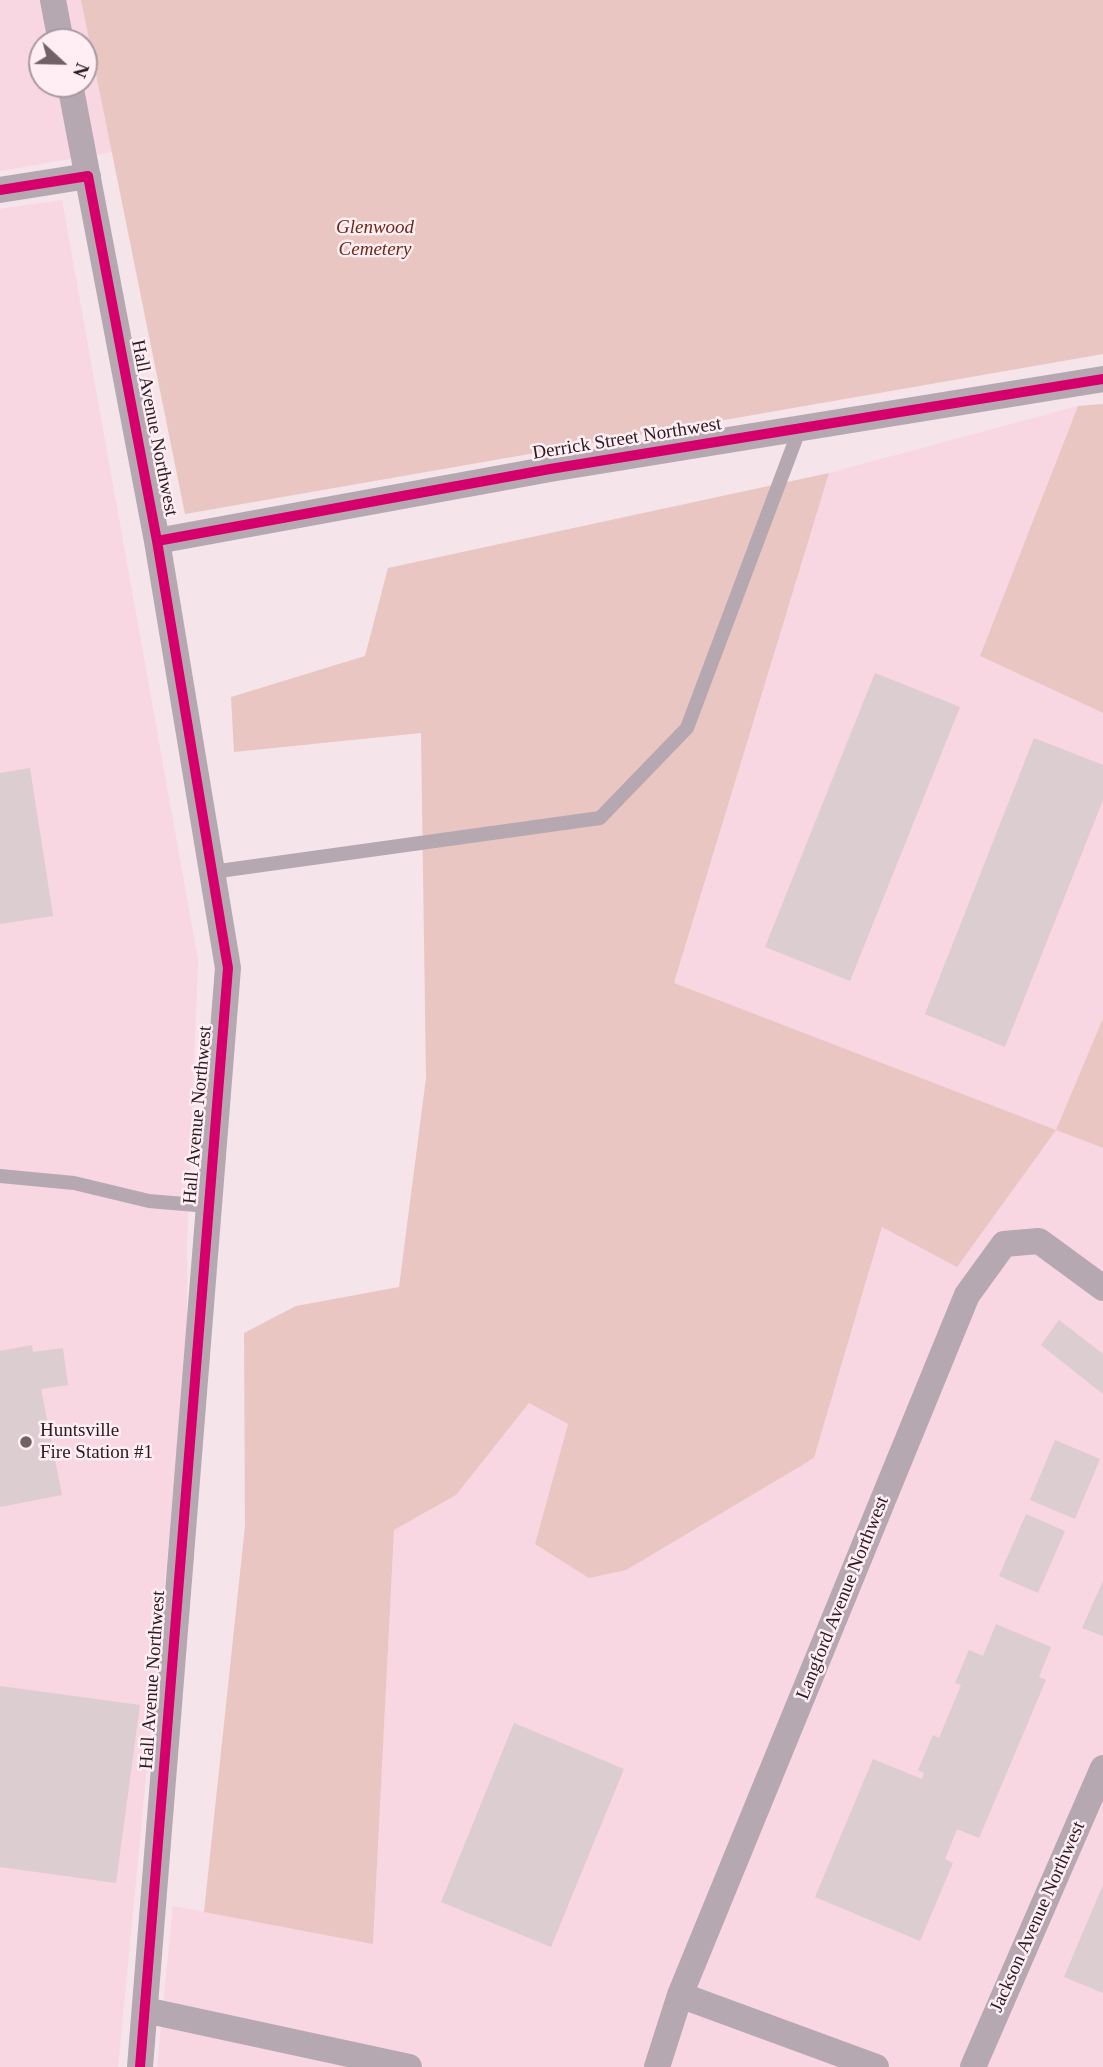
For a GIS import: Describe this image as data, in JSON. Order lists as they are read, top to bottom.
{
  "streets": {
    "street": [
      "Hall Avenue Northwest",
      "Derrick Street Northwest",
      "Langford Avenue Northwest",
      "Jackson Avenue Northwest"
    ]
  },
  "crossings": [
    ["Hall Avenue Northwest", "Derrick Street Northwest"]
  ],
  "parks": ["Glenwood Cemetery"],
  "places": ["Huntsville Fire Station #1"],
  "north": "right"
}
